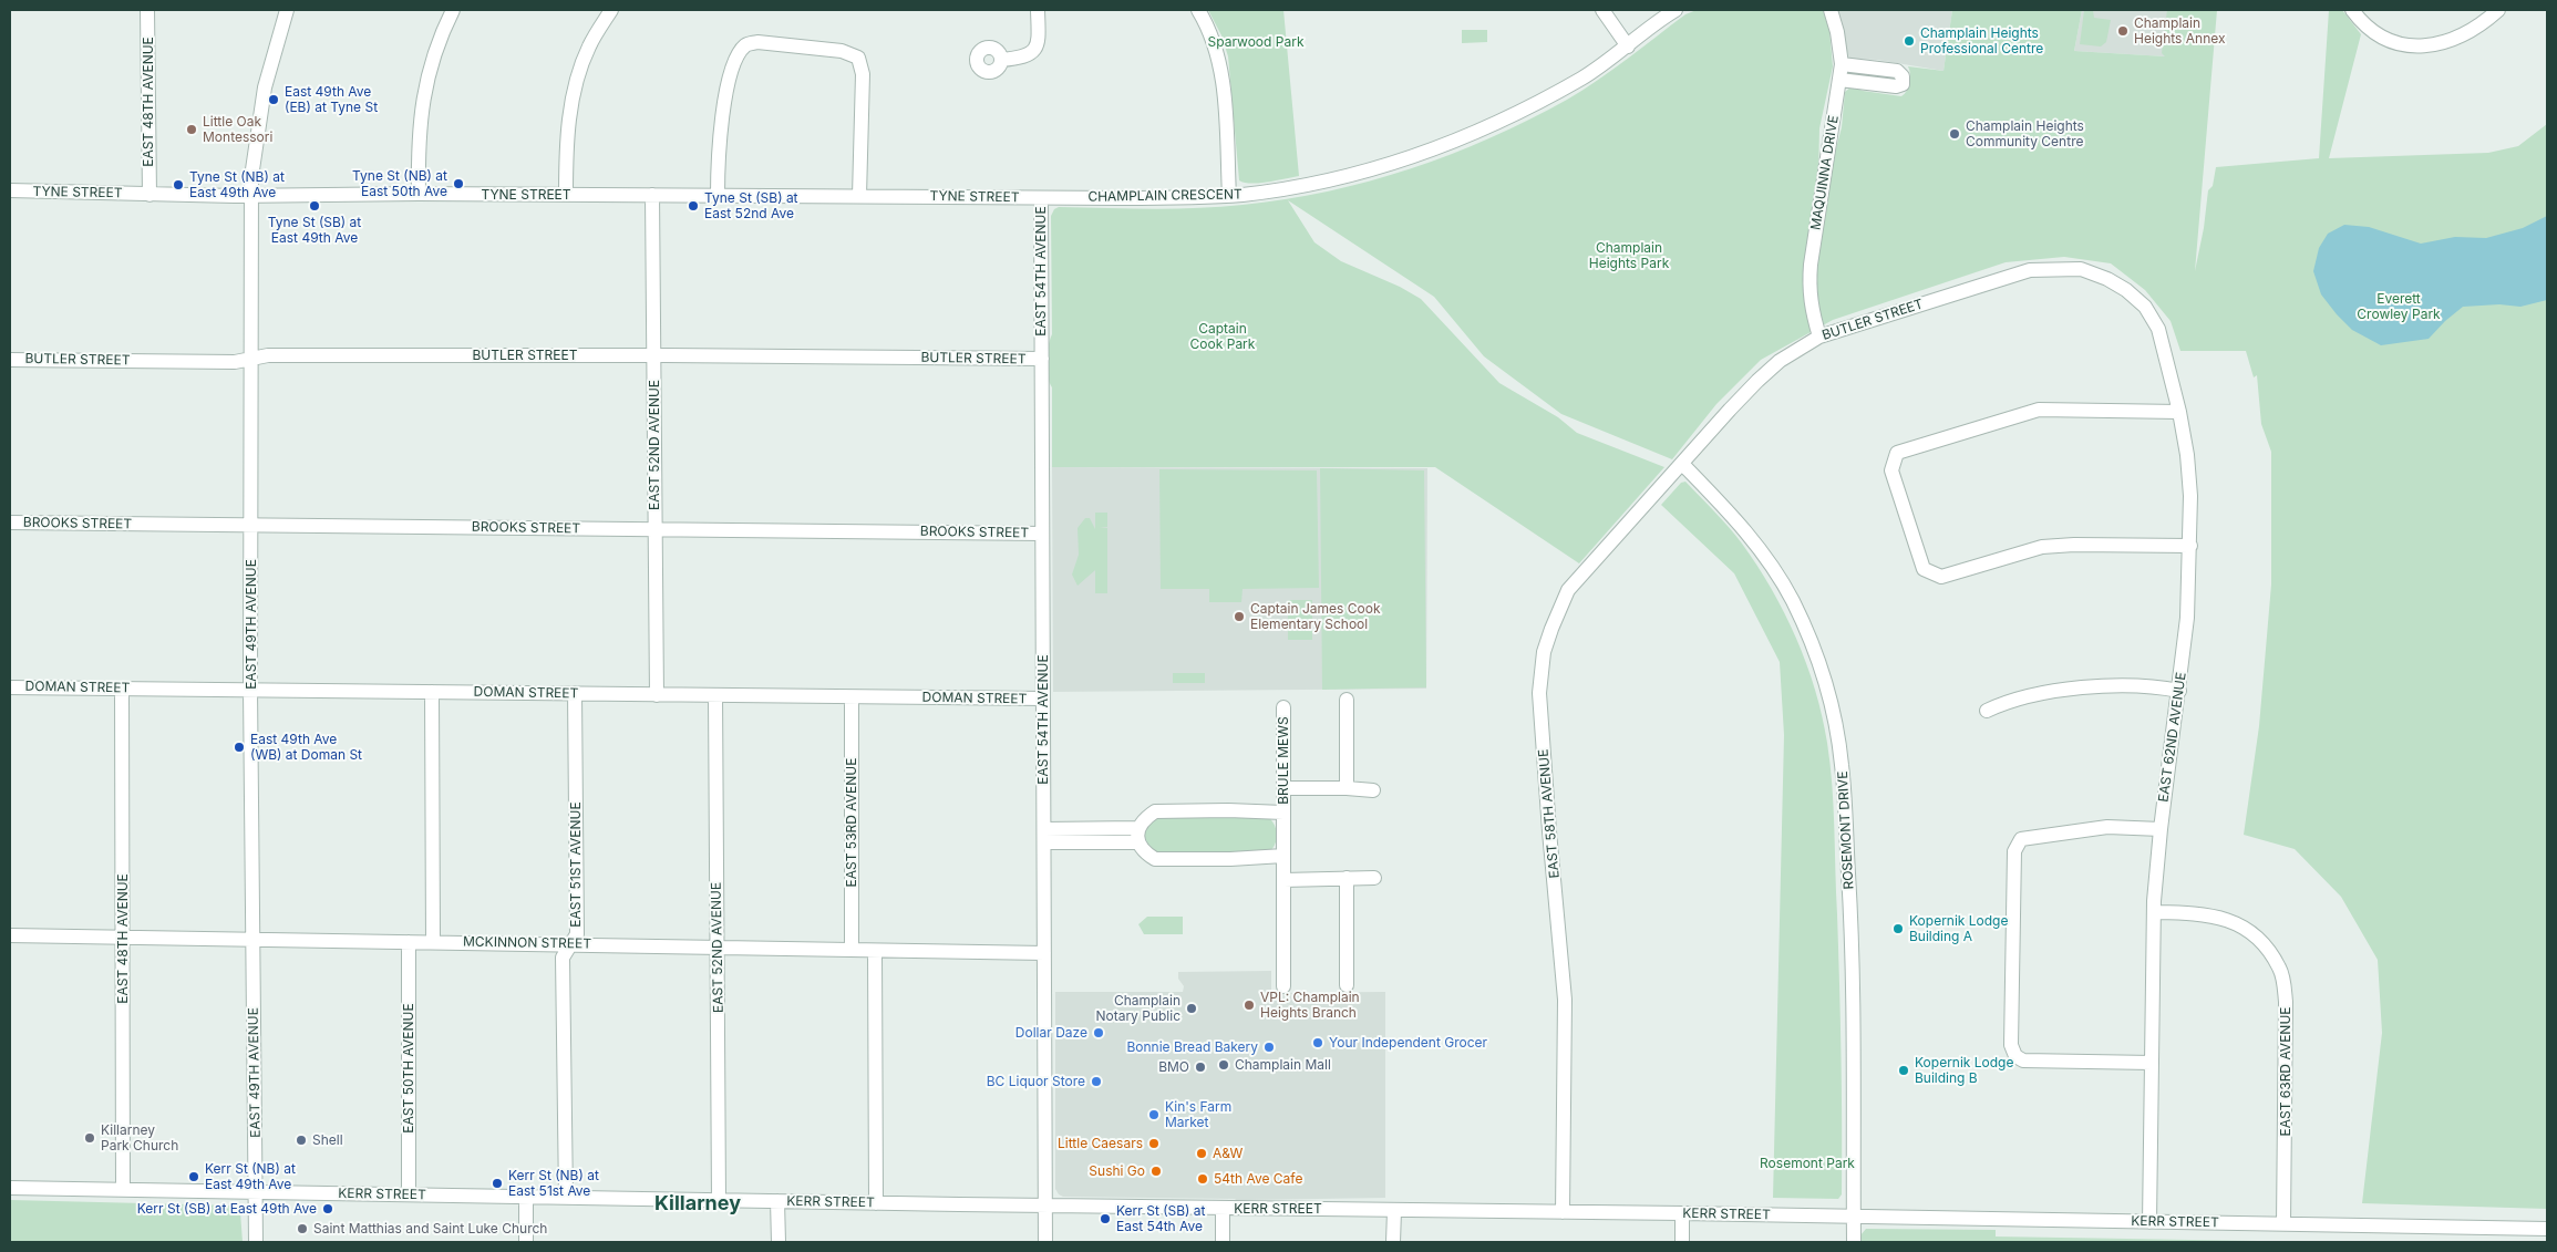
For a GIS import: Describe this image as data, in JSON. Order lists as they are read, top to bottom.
{
  "streets": {
    "street": [
      "EAST 48TH AVENUE",
      "MAQUINNA DRIVE",
      "TYNE STREET",
      "CHAMPLAIN CRESCENT",
      "EAST 54TH AVENUE",
      "BUTLER STREET",
      "EAST 52ND AVENUE",
      "BROOKS STREET",
      "EAST 49TH AVENUE",
      "DOMAN STREET",
      "EAST 62ND AVENUE",
      "BRULE MEWS",
      "EAST 58TH AVENUE",
      "EAST 53RD AVENUE",
      "ROSEMONT DRIVE",
      "EAST 51ST AVENUE",
      "MCKINNON STREET",
      "EAST 50TH AVENUE",
      "EAST 63RD AVENUE",
      "KERR STREET"
    ]
  },
  "crossings": [
    ["EAST 48TH AVENUE", "TYNE STREET"],
    ["EAST 48TH AVENUE", "DOMAN STREET"],
    ["EAST 48TH AVENUE", "MCKINNON STREET"],
    ["EAST 48TH AVENUE", "KERR STREET"],
    ["MAQUINNA DRIVE", "BUTLER STREET"],
    ["TYNE STREET", "CHAMPLAIN CRESCENT"],
    ["TYNE STREET", "EAST 54TH AVENUE"],
    ["TYNE STREET", "EAST 52ND AVENUE"],
    ["TYNE STREET", "EAST 49TH AVENUE"],
    ["CHAMPLAIN CRESCENT", "EAST 54TH AVENUE"],
    ["EAST 54TH AVENUE", "BUTLER STREET"],
    ["EAST 54TH AVENUE", "BROOKS STREET"],
    ["EAST 54TH AVENUE", "DOMAN STREET"],
    ["EAST 54TH AVENUE", "MCKINNON STREET"],
    ["EAST 54TH AVENUE", "KERR STREET"],
    ["BUTLER STREET", "EAST 52ND AVENUE"],
    ["BUTLER STREET", "EAST 49TH AVENUE"],
    ["BUTLER STREET", "EAST 62ND AVENUE"],
    ["BUTLER STREET", "EAST 58TH AVENUE"],
    ["BUTLER STREET", "ROSEMONT DRIVE"],
    ["EAST 52ND AVENUE", "BROOKS STREET"],
    ["EAST 52ND AVENUE", "DOMAN STREET"],
    ["EAST 52ND AVENUE", "MCKINNON STREET"],
    ["EAST 52ND AVENUE", "KERR STREET"],
    ["BROOKS STREET", "EAST 49TH AVENUE"],
    ["EAST 49TH AVENUE", "DOMAN STREET"],
    ["EAST 49TH AVENUE", "MCKINNON STREET"],
    ["EAST 49TH AVENUE", "KERR STREET"],
    ["DOMAN STREET", "EAST 53RD AVENUE"],
    ["DOMAN STREET", "EAST 51ST AVENUE"],
    ["EAST 62ND AVENUE", "EAST 63RD AVENUE"],
    ["EAST 62ND AVENUE", "KERR STREET"],
    ["EAST 58TH AVENUE", "ROSEMONT DRIVE"],
    ["EAST 58TH AVENUE", "KERR STREET"],
    ["EAST 53RD AVENUE", "MCKINNON STREET"],
    ["ROSEMONT DRIVE", "KERR STREET"],
    ["EAST 51ST AVENUE", "MCKINNON STREET"],
    ["EAST 51ST AVENUE", "KERR STREET"],
    ["MCKINNON STREET", "EAST 50TH AVENUE"],
    ["EAST 50TH AVENUE", "KERR STREET"],
    ["EAST 63RD AVENUE", "KERR STREET"]
  ],
  "districts": ["Killarney"],
  "parks": [
    "Sparwood Park",
    "Champlain Heights Park",
    "Everett Crowley Park",
    "Captain Cook Park",
    "Rosemont Park"
  ],
  "places": [
    "Champlain Heights Annex",
    "Champlain Heights Professional Centre",
    "East 49th Ave (EB) at Tyne St",
    "Little Oak Montessori",
    "Champlain Heights Community Centre",
    "Tyne St (NB) at East 50th Ave",
    "Tyne St (NB) at East 49th Ave",
    "Tyne St (SB) at East 49th Ave",
    "Tyne St (SB) at East 52nd Ave",
    "Captain James Cook Elementary School",
    "East 49th Ave (WB) at Doman St",
    "Kopernik Lodge Building A",
    "VPL: Champlain Heights Branch",
    "Champlain Notary Public",
    "Dollar Daze",
    "Your Independent Grocer",
    "Bonnie Bread Bakery",
    "Champlain Mall",
    "BMO",
    "Kopernik Lodge Building B",
    "BC Liquor Store",
    "Kin's Farm Market",
    "Killarney Park Church",
    "Shell",
    "Little Caesars",
    "A&W",
    "Sushi Go",
    "Kerr St (NB) at East 49th Ave",
    "54th Ave Cafe",
    "Kerr St (NB) at East 51st Ave",
    "Kerr St (SB) at East 49th Ave",
    "Kerr St (SB) at East 54th Ave",
    "Saint Matthias and Saint Luke Church"
  ]
}
